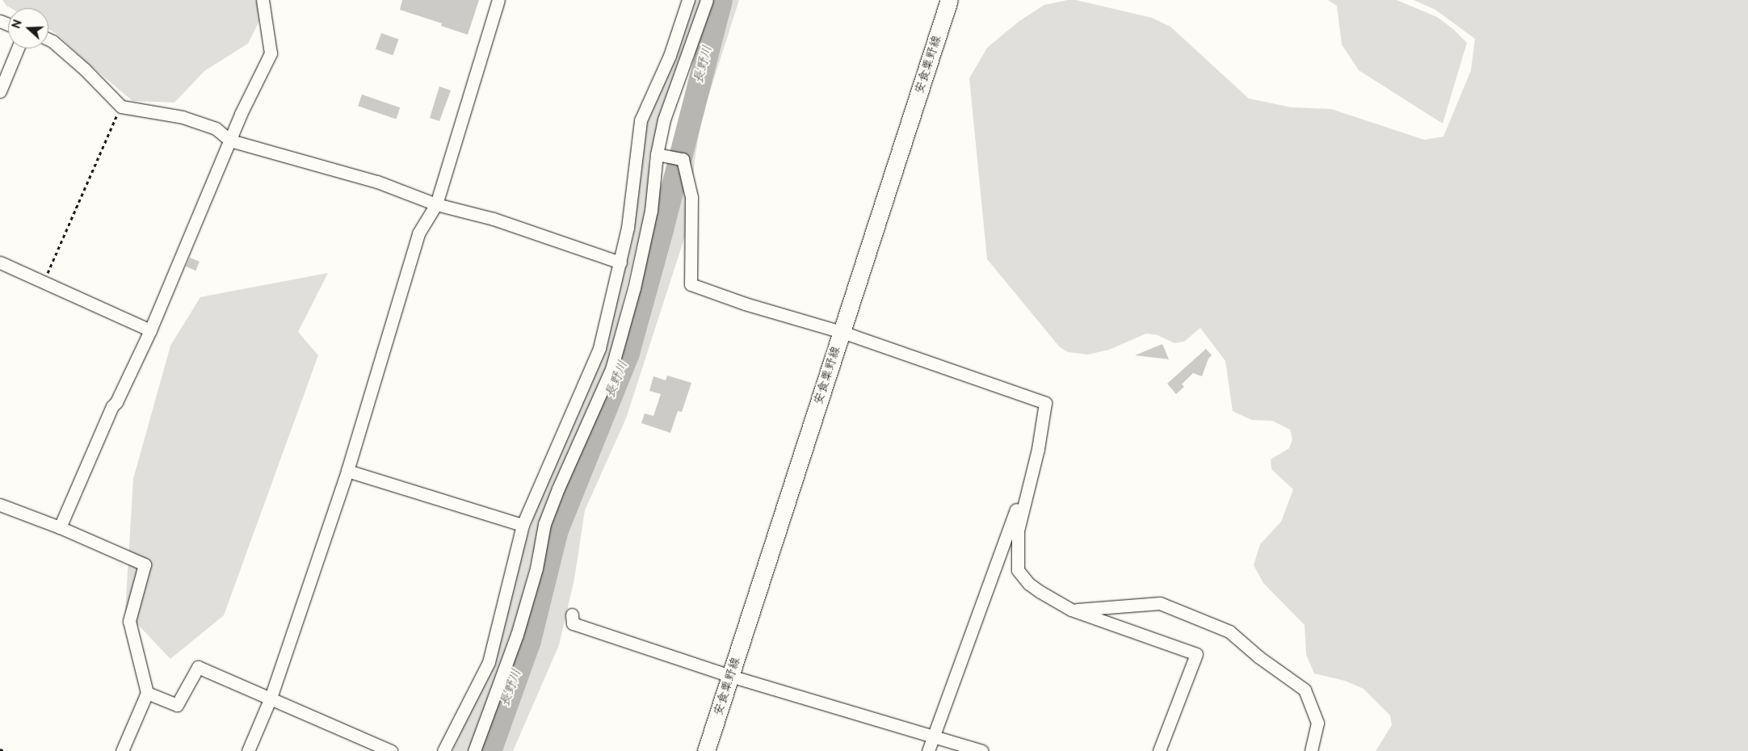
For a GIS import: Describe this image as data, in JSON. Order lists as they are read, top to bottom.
{
  "streets": {
    "main road": ["安食粟野線"]
  },
  "water": ["長野川"],
  "north": "left"
}
